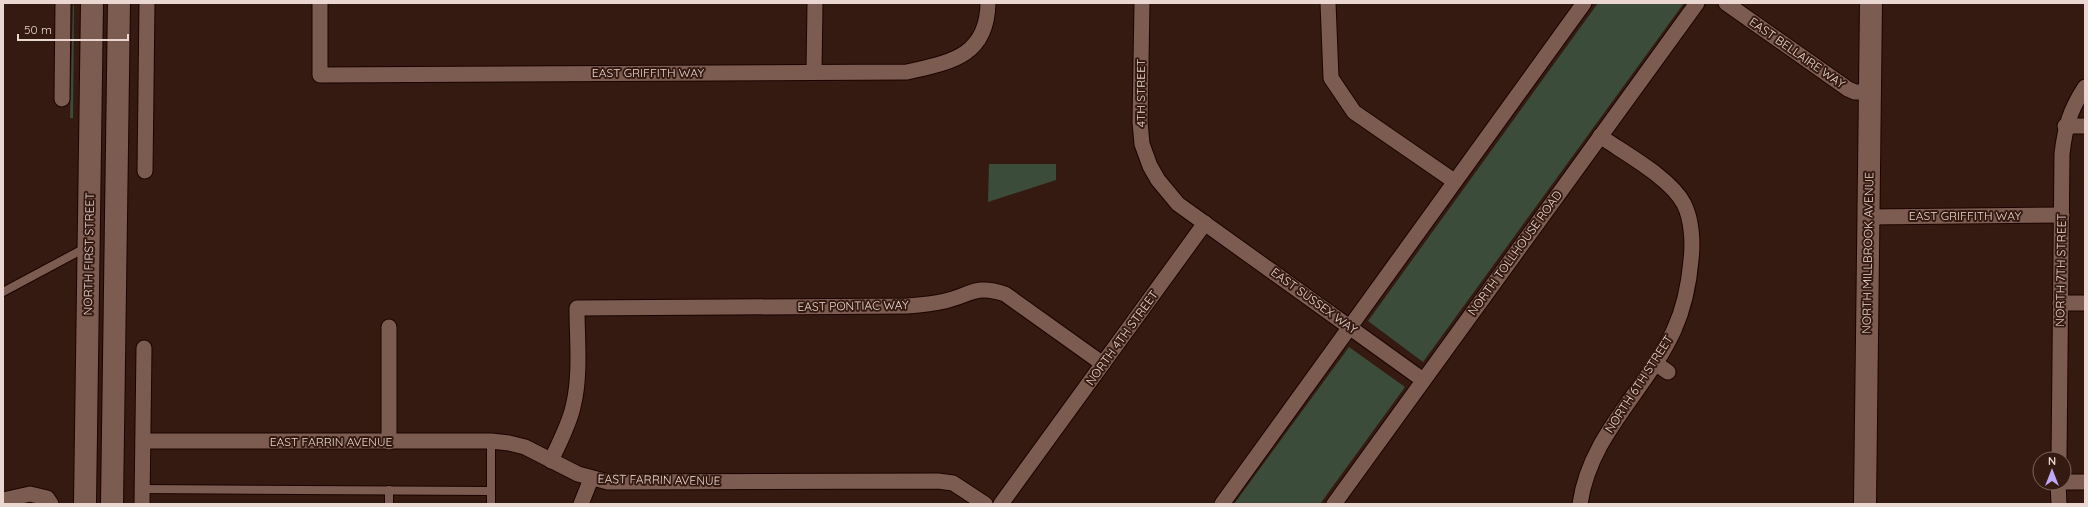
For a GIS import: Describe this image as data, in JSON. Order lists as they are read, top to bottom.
{
  "streets": {
    "main road": ["NORTH MILLBROOK AVENUE", "NORTH FIRST STREET"],
    "street": [
      "EAST BELLAIRE WAY",
      "EAST GRIFFITH WAY",
      "4TH STREET",
      "NORTH TOLLHOUSE ROAD",
      "NORTH 7TH STREET",
      "EAST SUSSEX WAY",
      "EAST PONTIAC WAY",
      "NORTH 4TH STREET",
      "NORTH 6TH STREET",
      "EAST FARRIN AVENUE"
    ]
  },
  "crossings": [
    ["EAST BELLAIRE WAY", "NORTH MILLBROOK AVENUE"],
    ["EAST GRIFFITH WAY", "NORTH MILLBROOK AVENUE"],
    ["EAST GRIFFITH WAY", "NORTH 7TH STREET"],
    ["4TH STREET", "EAST SUSSEX WAY"],
    ["4TH STREET", "NORTH 4TH STREET"],
    ["NORTH TOLLHOUSE ROAD", "EAST SUSSEX WAY"],
    ["NORTH TOLLHOUSE ROAD", "NORTH 6TH STREET"],
    ["EAST SUSSEX WAY", "NORTH 4TH STREET"],
    ["EAST PONTIAC WAY", "NORTH 4TH STREET"],
    ["EAST PONTIAC WAY", "EAST FARRIN AVENUE"]
  ],
  "scale_bar": "50 m",
  "north": "top"
}
